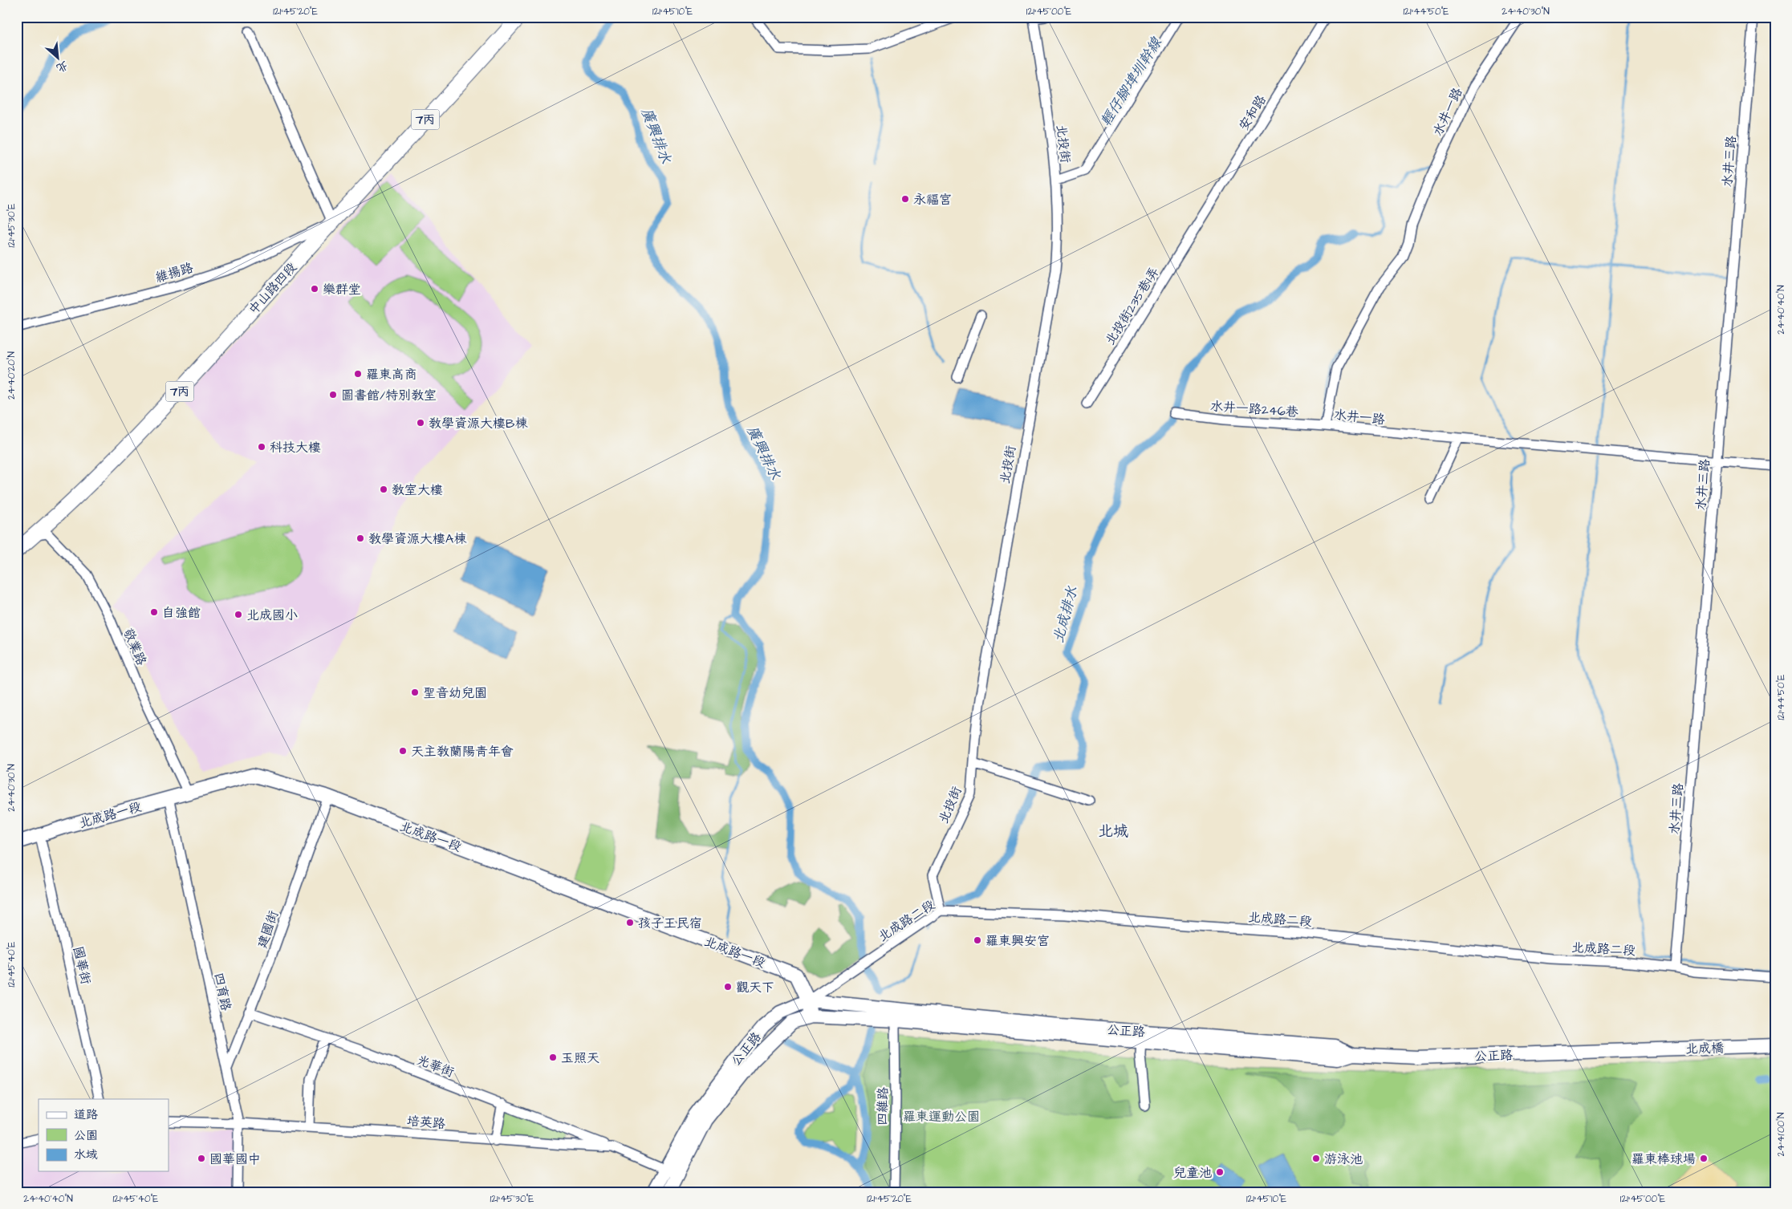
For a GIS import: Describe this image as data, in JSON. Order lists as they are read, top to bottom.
{
  "streets": {
    "main road": ["7丙", "中山路四段"],
    "street": [
      "水井一路",
      "安和路",
      "北投街",
      "水井三路",
      "維揚路",
      "北投街235巷1弄",
      "水井一路246巷",
      "敬業路",
      "北成路一段",
      "北成路二段",
      "建國街",
      "國華街",
      "四育路",
      "公正路",
      "北成橋",
      "光華街",
      "四維路",
      "培英路"
    ]
  },
  "crossings": [
    ["水井一路", "水井三路"],
    ["水井一路", "水井一路246巷"],
    ["安和路", "北投街235巷1弄"],
    ["北投街", "北成路二段"],
    ["水井三路", "北成路二段"],
    ["維揚路", "中山路四段"],
    ["中山路四段", "敬業路"],
    ["敬業路", "北成路一段"],
    ["北成路一段", "北成路二段"],
    ["北成路一段", "建國街"],
    ["北成路一段", "國華街"],
    ["北成路一段", "四育路"],
    ["北成路一段", "公正路"],
    ["北成路二段", "公正路"],
    ["建國街", "四育路"],
    ["建國街", "光華街"],
    ["四育路", "培英路"],
    ["公正路", "北成橋"],
    ["公正路", "四維路"],
    ["公正路", "培英路"],
    ["光華街", "培英路"]
  ],
  "districts": ["北城"],
  "water": ["輕仔腳埤圳幹線", "廣興排水", "北成排水"],
  "parks": ["羅東運動公園"],
  "places": [
    "永福宮",
    "樂群堂",
    "羅東高商",
    "圖書館/特別教室",
    "教學資源大樓B棟",
    "科技大樓",
    "教室大樓",
    "教學資源大樓A棟",
    "自強館",
    "北成國小",
    "聖音幼兒園",
    "天主教蘭陽青年會",
    "孩子王民宿",
    "羅東興安宮",
    "觀天下",
    "玉照天",
    "國華國中",
    "游泳池",
    "羅東棒球場",
    "兒童池"
  ],
  "legend": ["道路", "公園", "水域"],
  "north": "bottom right",
  "coordinates": [
    "121°45'20\"E",
    "121°45'10\"E",
    "121°45'00\"E",
    "121°44'50\"E",
    "24°40'30\"N",
    "121°45'30\"E",
    "24°40'40\"N",
    "24°40'20\"N",
    "121°45'40\"E",
    "24°41'00\"N"
  ]
}
